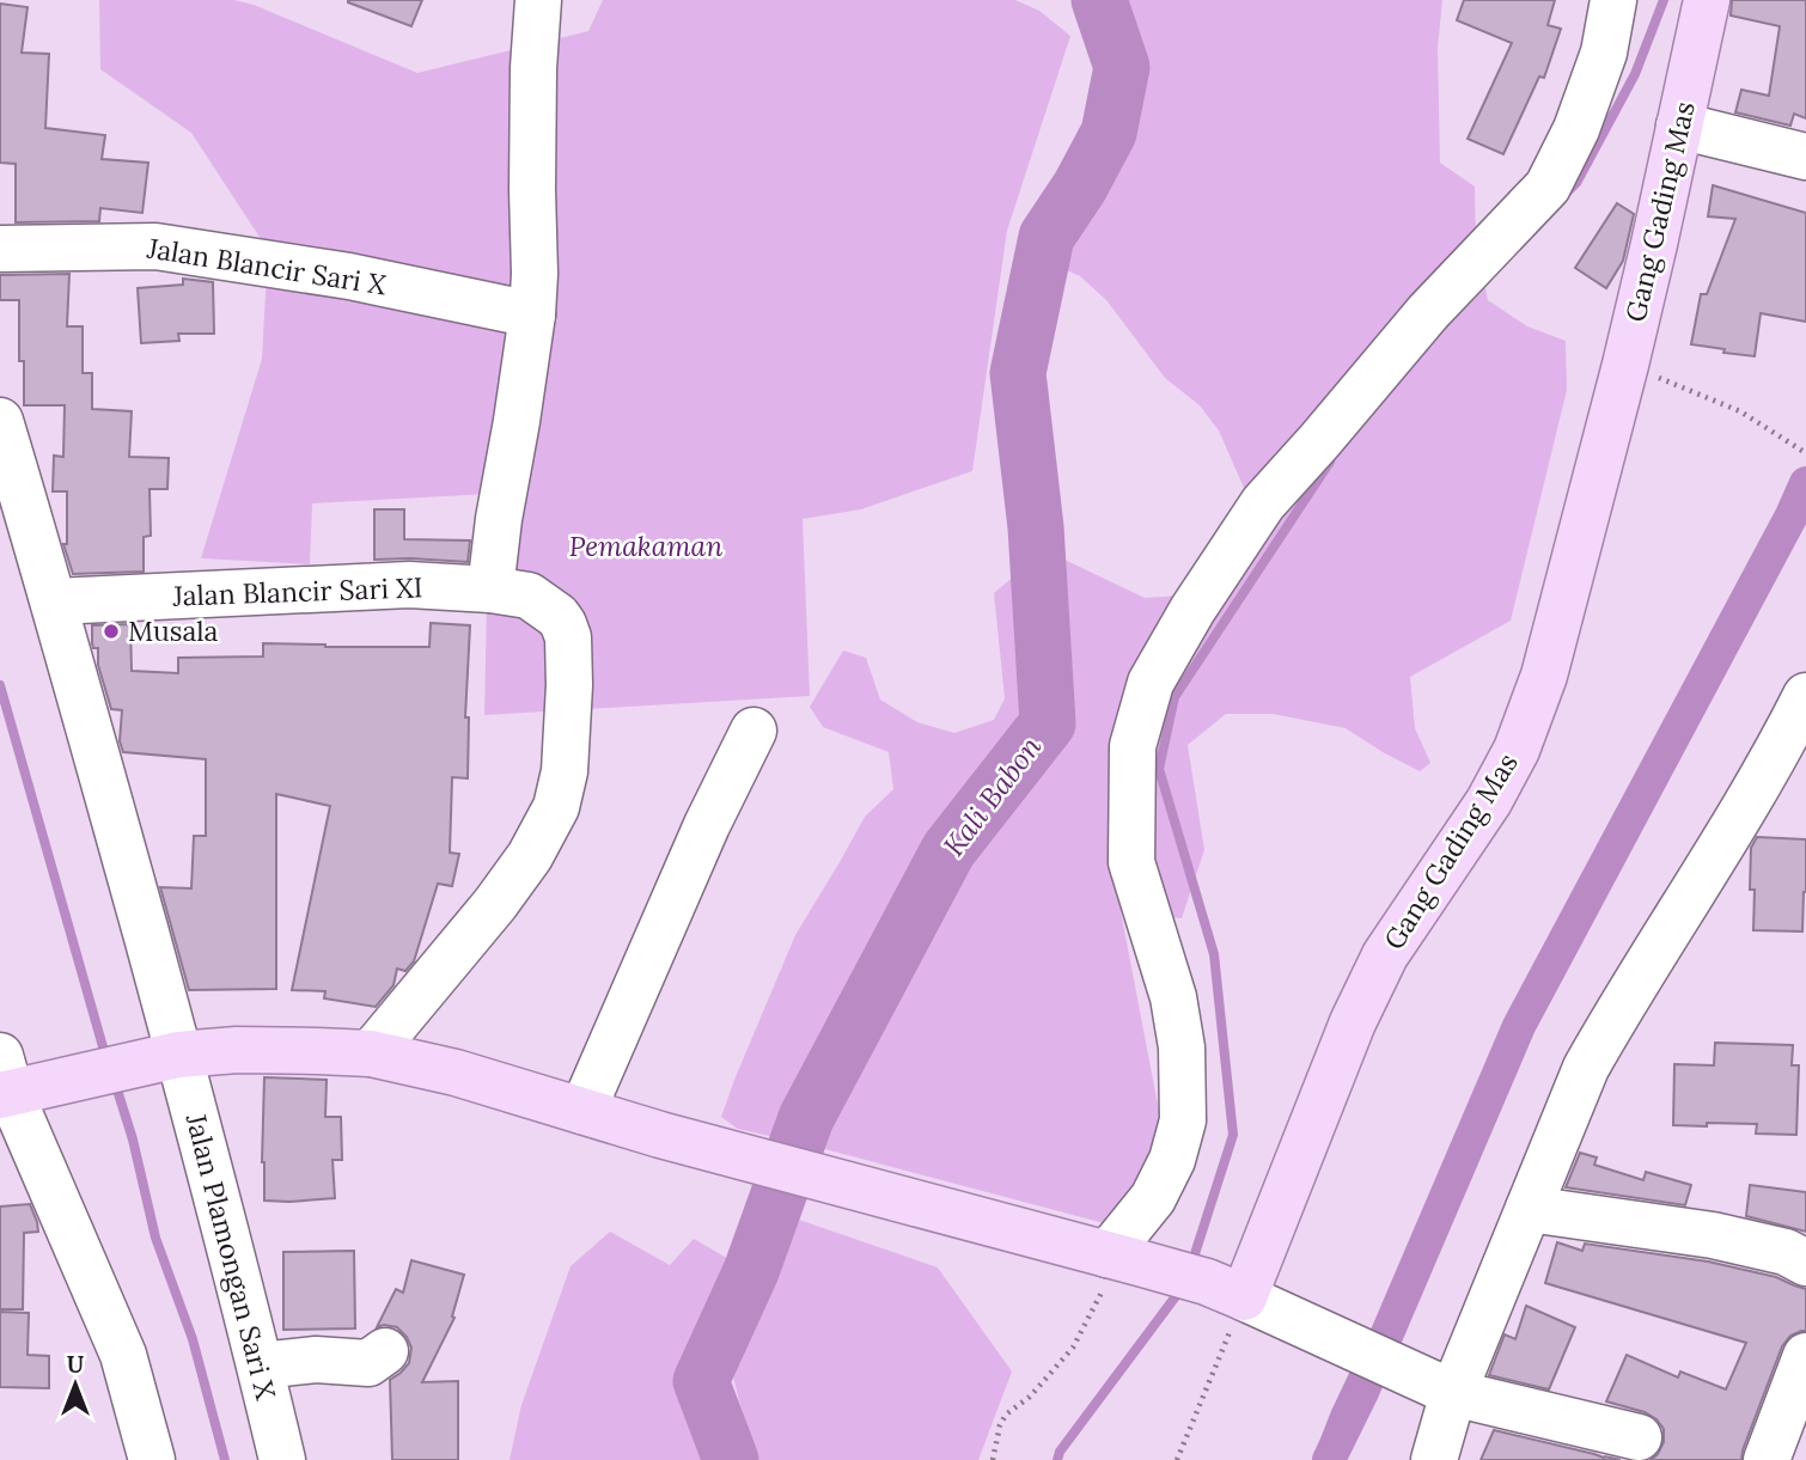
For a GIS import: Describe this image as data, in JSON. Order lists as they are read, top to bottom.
{
  "streets": {
    "main road": ["Gang Gading Mas"],
    "street": ["Jalan Blancir Sari X", "Jalan Blancir Sari XI", "Jalan Plamongan Sari X"]
  },
  "crossings": [
    ["Jalan Blancir Sari XI", "Jalan Plamongan Sari X"]
  ],
  "water": ["Kali Babon"],
  "parks": ["Pemakaman"],
  "places": ["Musala"],
  "north": "top"
}
